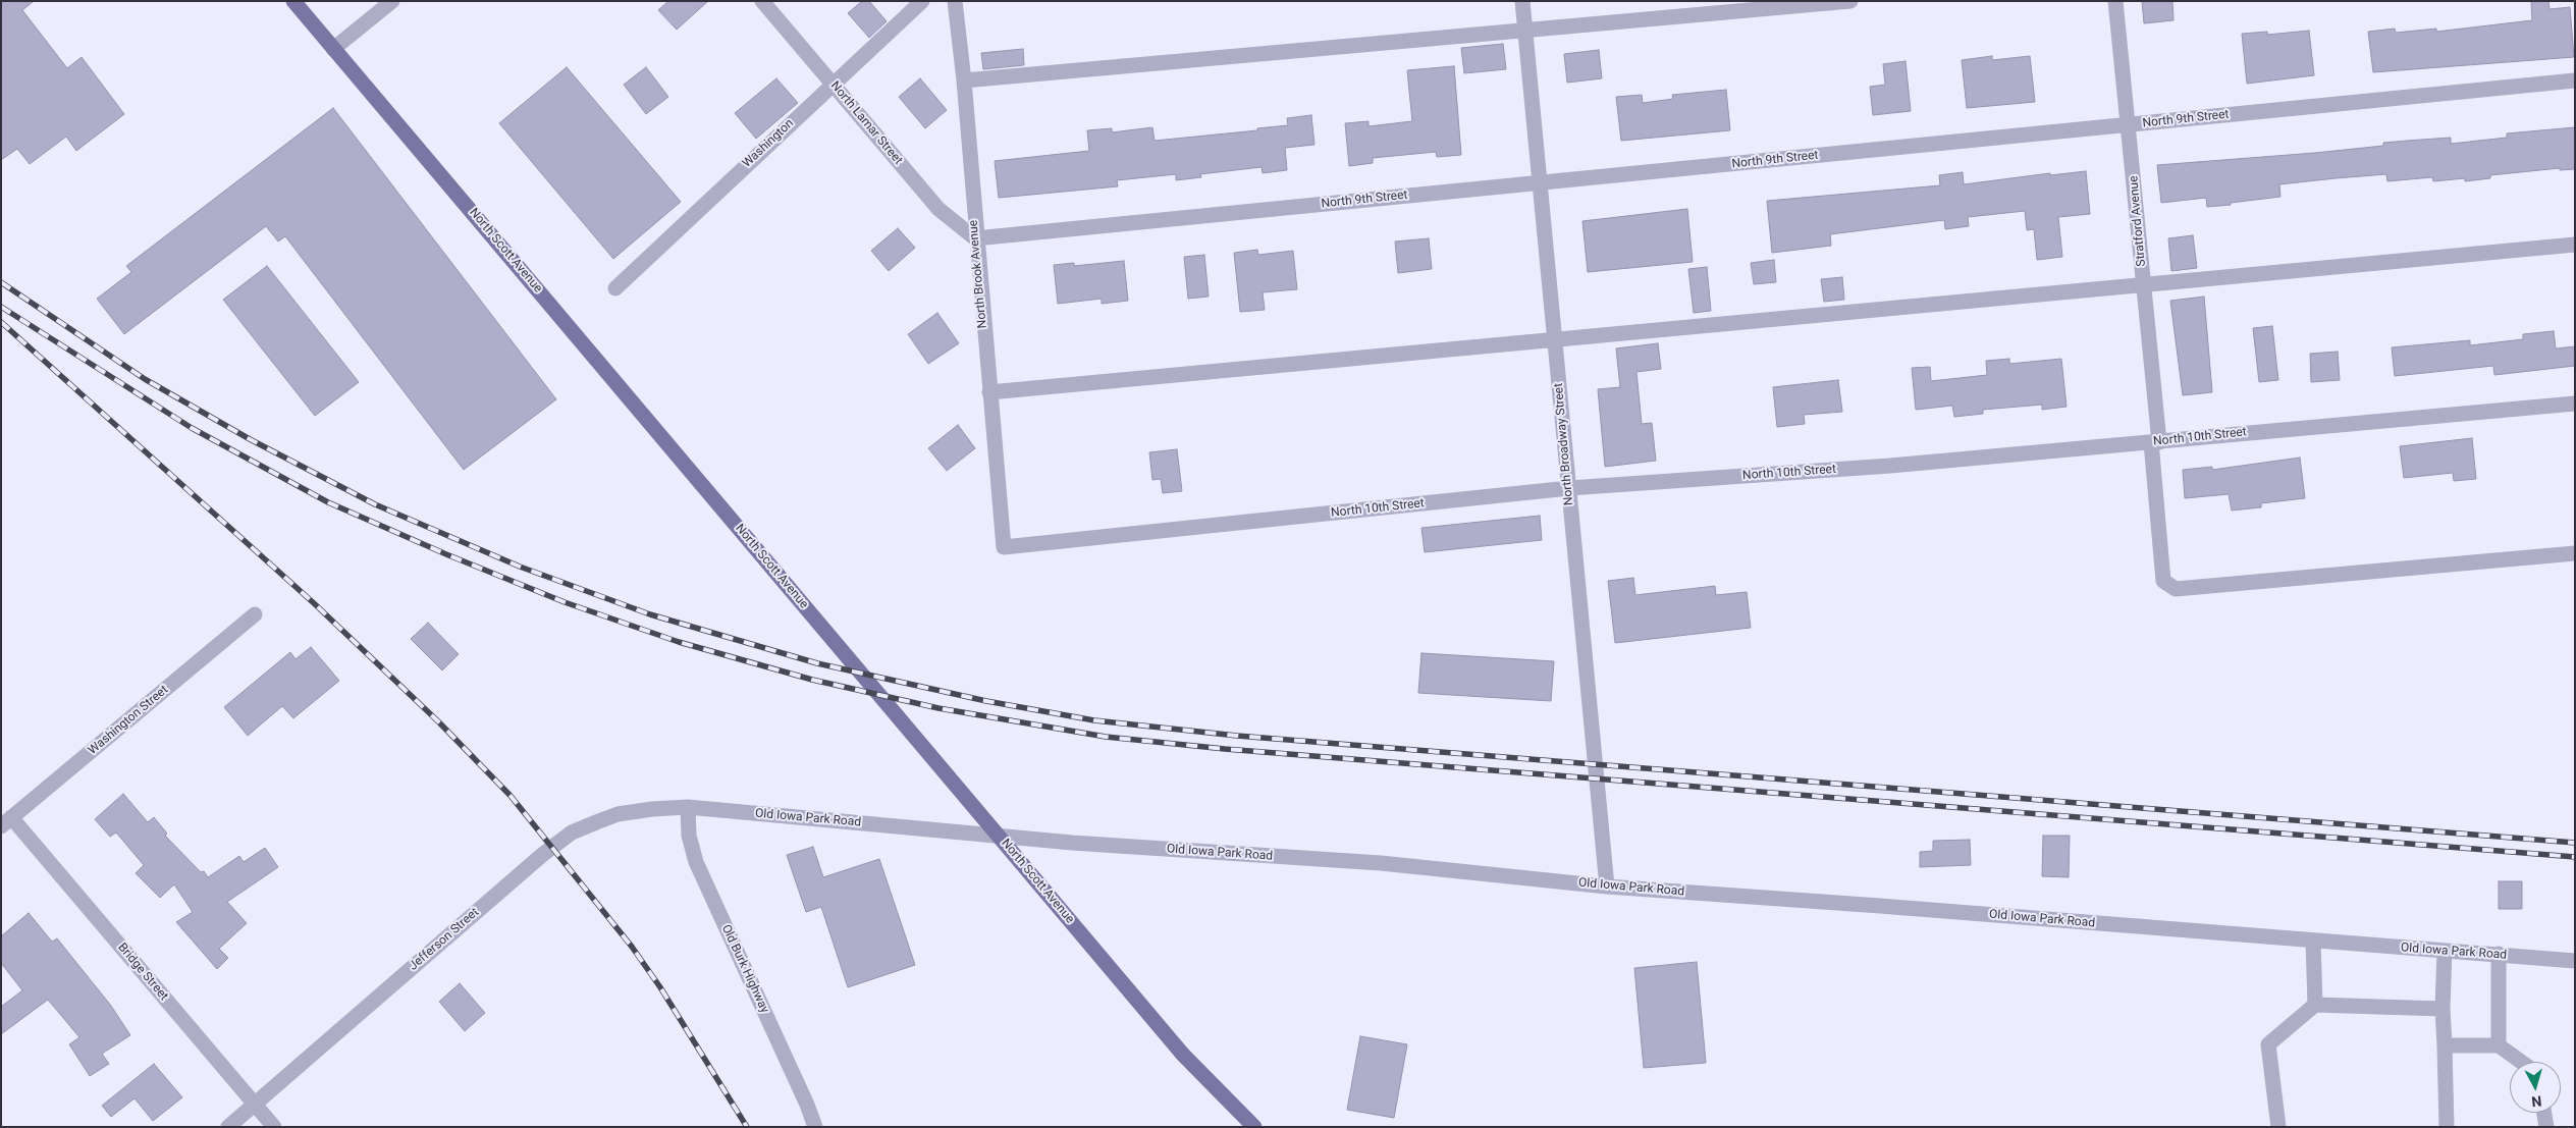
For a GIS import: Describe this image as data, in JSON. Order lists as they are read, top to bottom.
{
  "streets": {
    "main road": ["North Scott Avenue"],
    "street": [
      "North 9th Street",
      "North Lamar Street",
      "Washington",
      "Stratford Avenue",
      "North Brook Avenue",
      "North 10th Street",
      "North Broadway Street",
      "Washington Street",
      "Old Iowa Park Road",
      "Jefferson Street",
      "Old Burk Highway",
      "Bridge Street"
    ]
  },
  "crossings": [
    ["North 9th Street", "North Lamar Street"],
    ["North 9th Street", "Stratford Avenue"],
    ["North 9th Street", "North Brook Avenue"],
    ["North 9th Street", "North Broadway Street"],
    ["North Lamar Street", "Washington"],
    ["North Lamar Street", "North Brook Avenue"],
    ["Stratford Avenue", "North 10th Street"],
    ["North Brook Avenue", "North 10th Street"],
    ["North 10th Street", "North Broadway Street"],
    ["North Broadway Street", "Old Iowa Park Road"],
    ["Washington Street", "Bridge Street"],
    ["Old Iowa Park Road", "Jefferson Street"],
    ["Old Iowa Park Road", "Old Burk Highway"],
    ["Jefferson Street", "Old Burk Highway"],
    ["Jefferson Street", "Bridge Street"]
  ],
  "north": "bottom"
}
